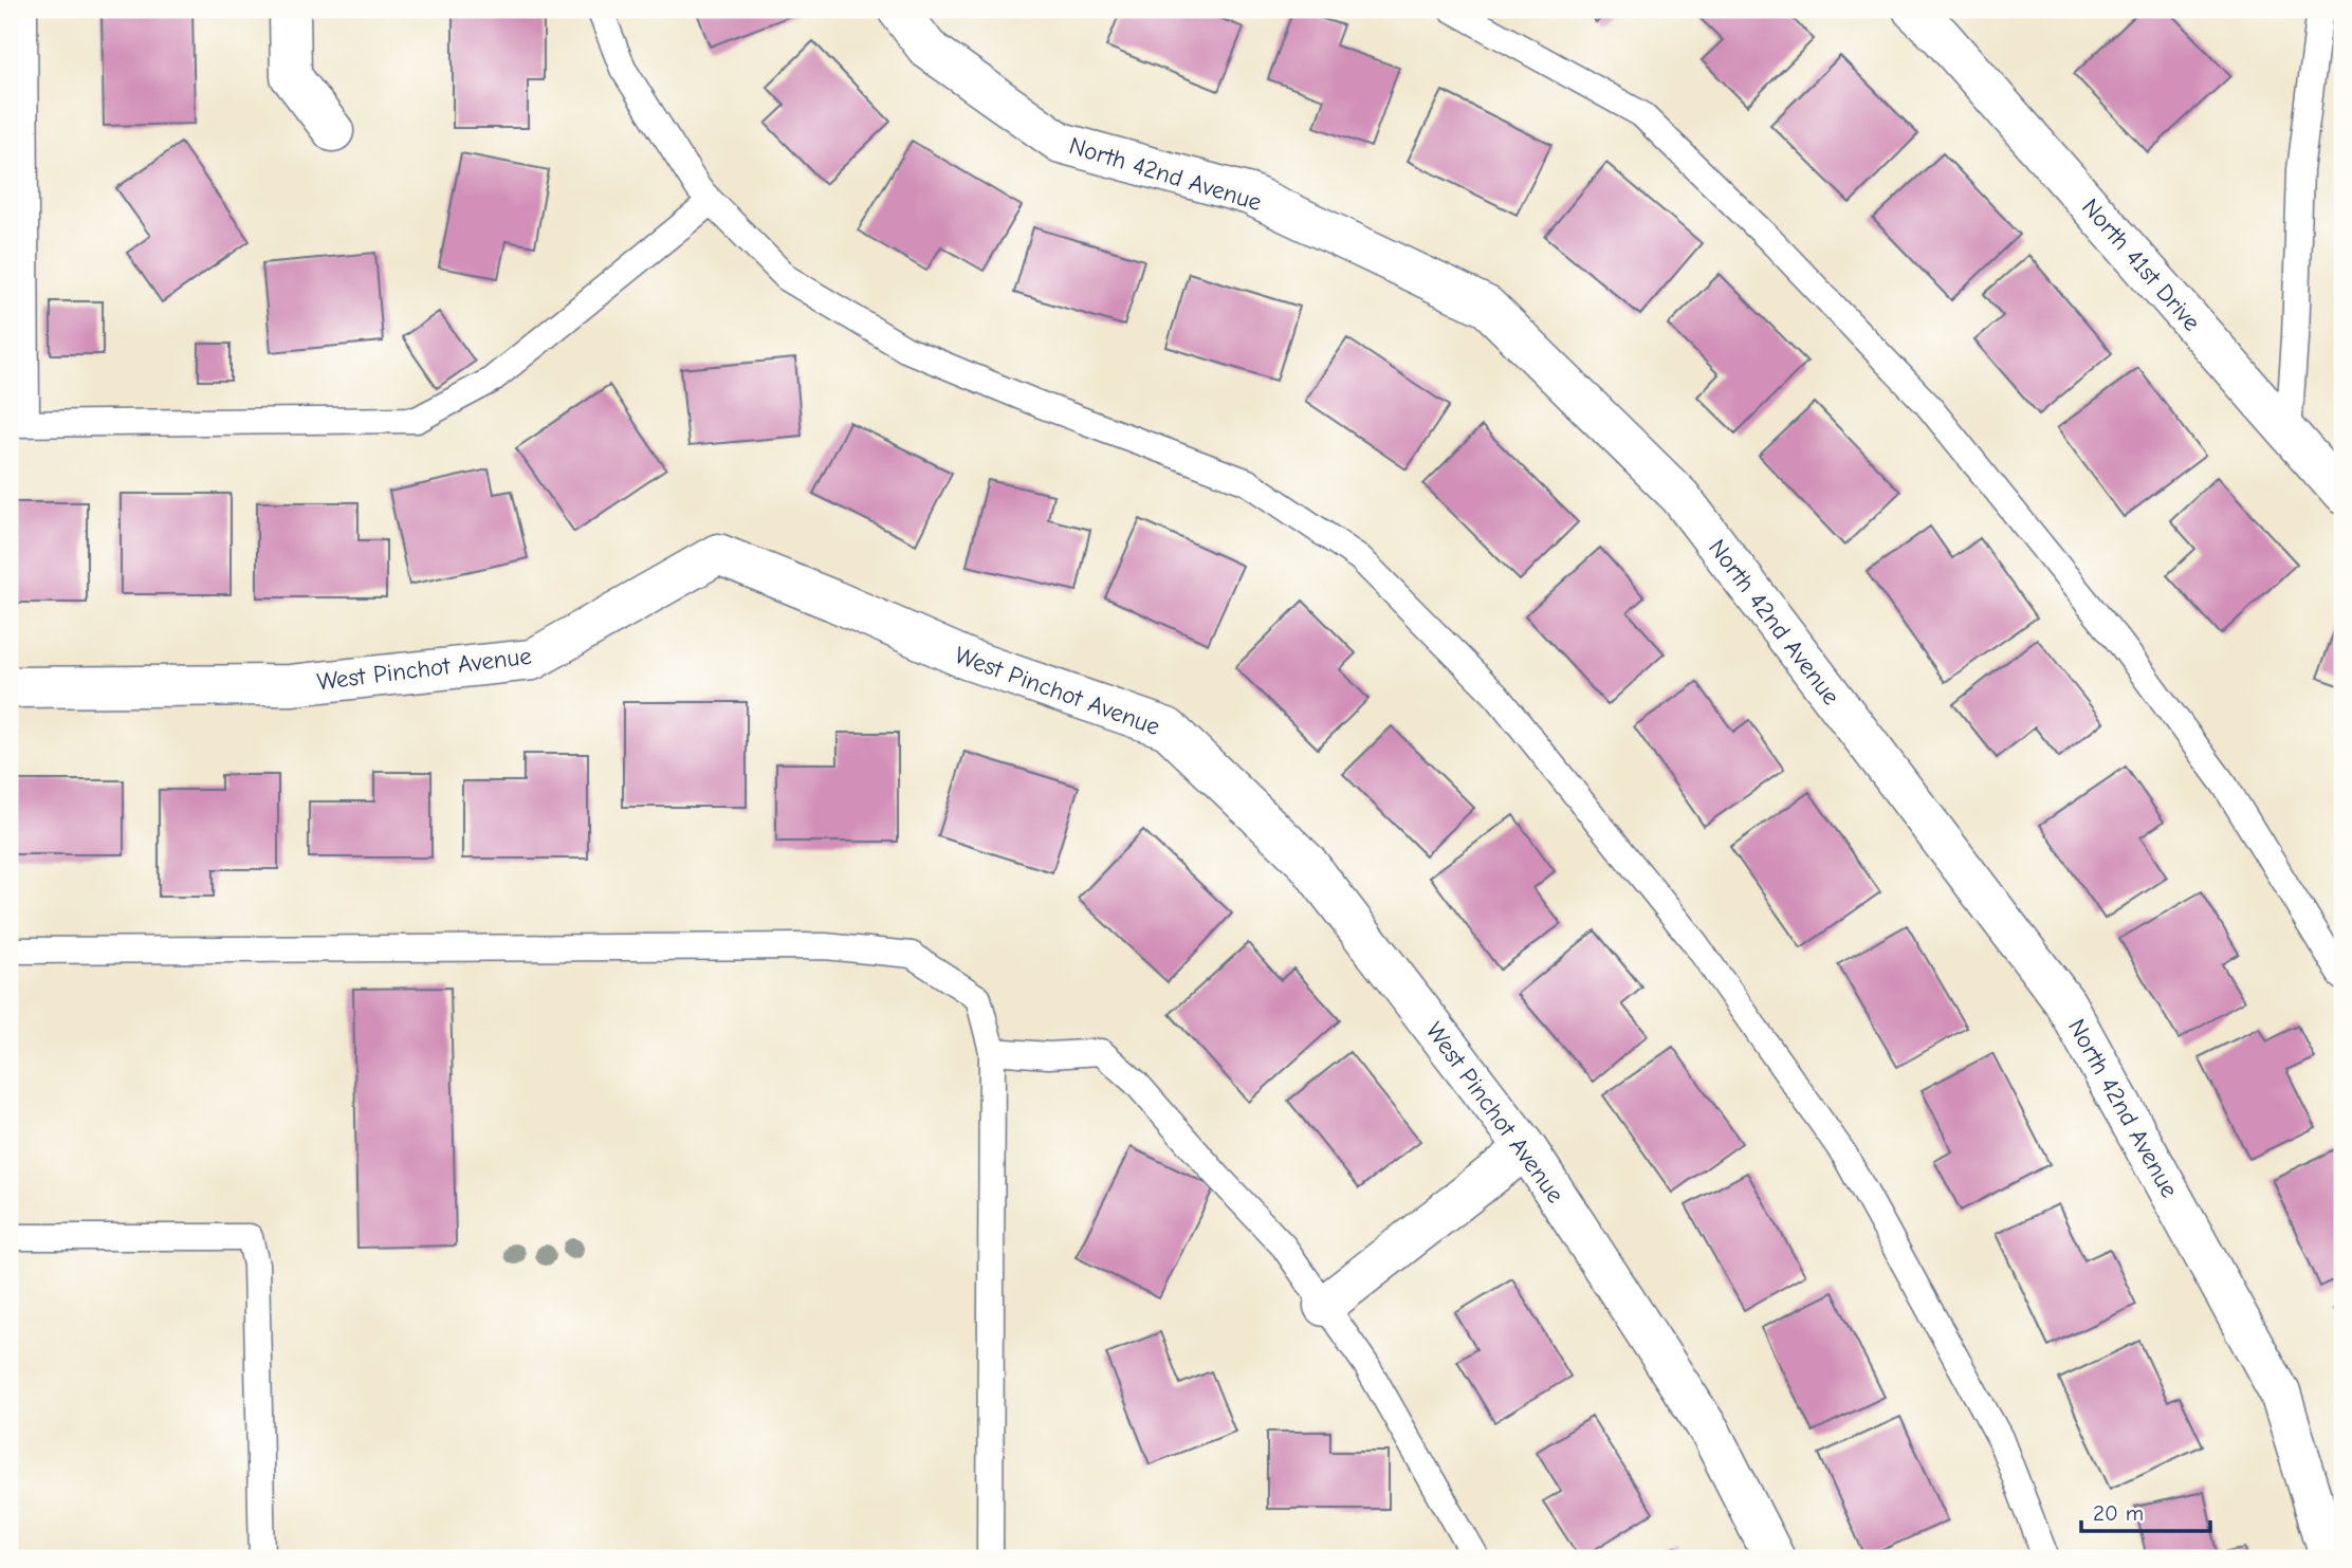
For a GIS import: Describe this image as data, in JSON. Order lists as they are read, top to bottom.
{
  "streets": {
    "street": ["North 42nd Avenue", "North 41st Drive", "West Pinchot Avenue"]
  },
  "scale_bar": "20 m"
}
